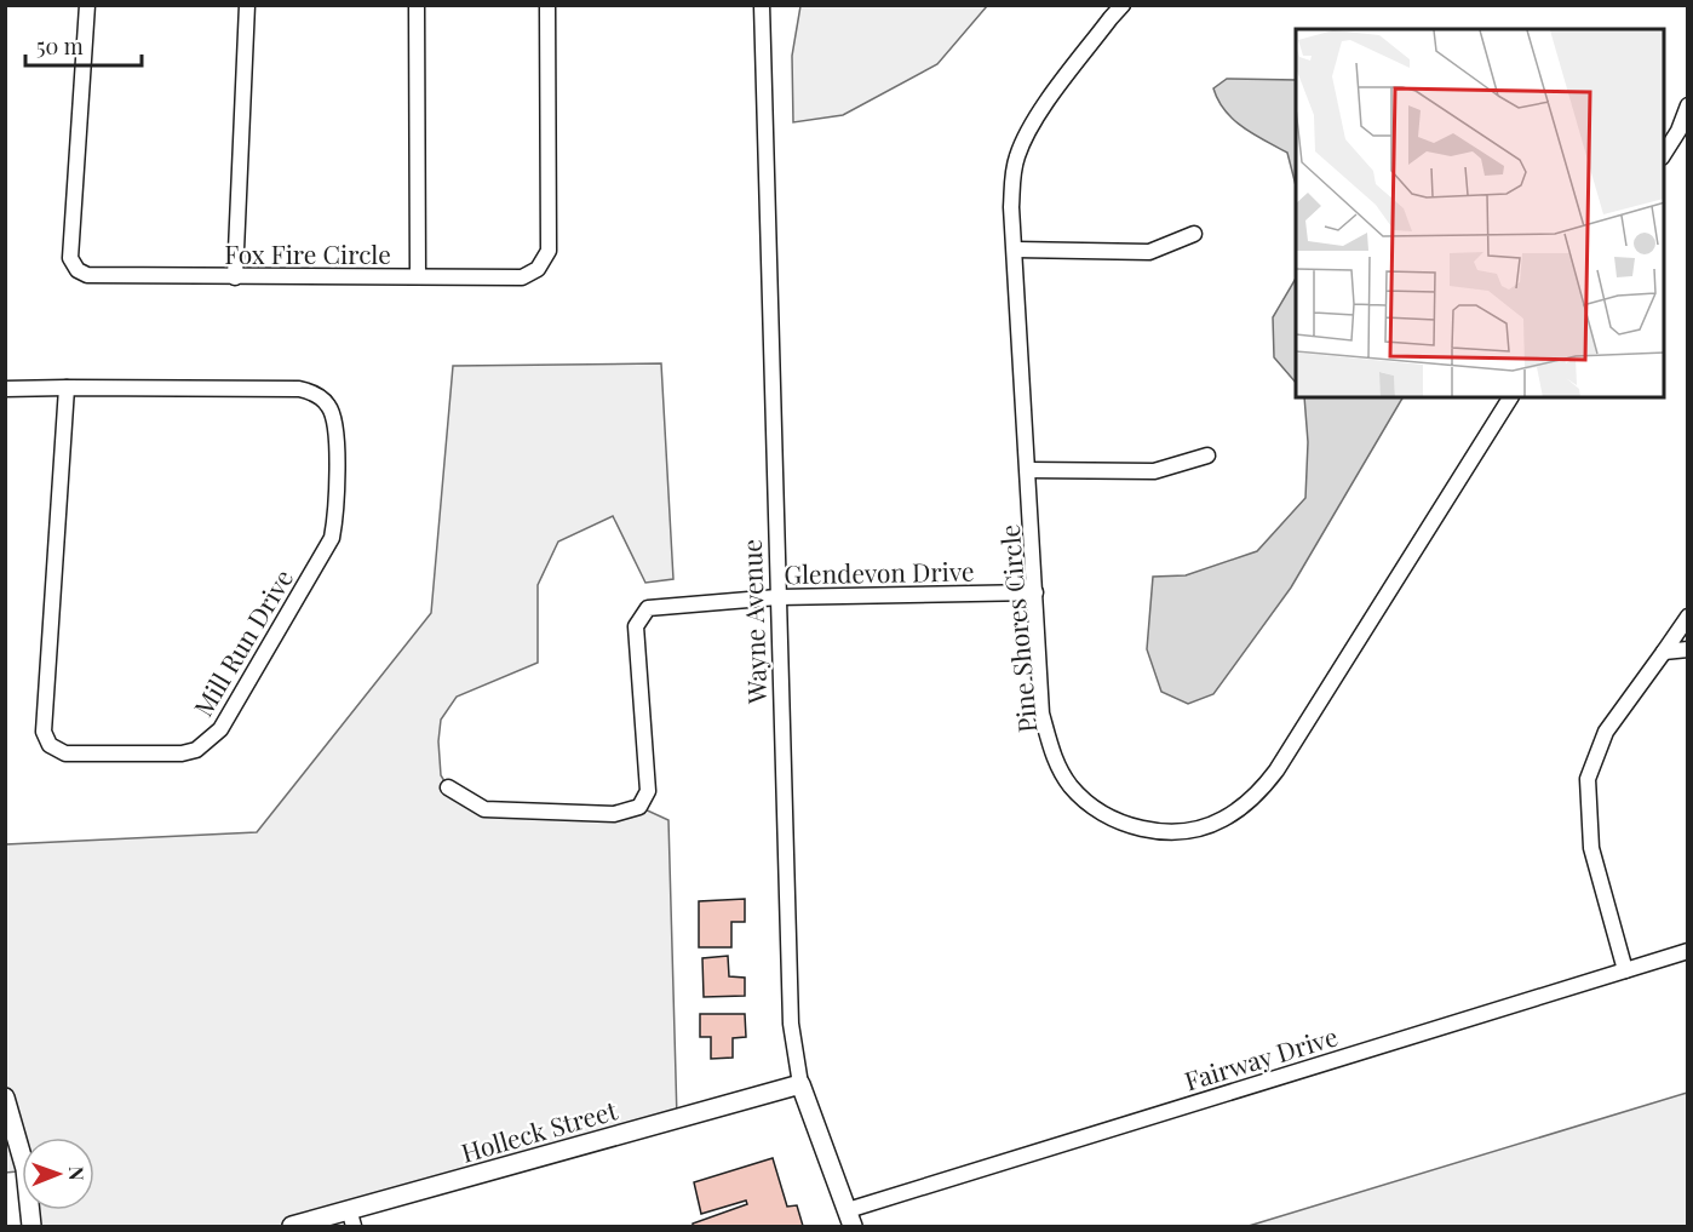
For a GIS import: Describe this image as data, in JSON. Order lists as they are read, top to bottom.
{
  "streets": {
    "street": [
      "Fox Fire Circle",
      "Glendevon Drive",
      "Wayne Avenue",
      "Pine Shores Circle",
      "Mill Run Drive",
      "Fairway Drive",
      "Holleck Street"
    ]
  },
  "crossings": [
    ["Glendevon Drive", "Wayne Avenue"],
    ["Glendevon Drive", "Pine Shores Circle"],
    ["Wayne Avenue", "Fairway Drive"],
    ["Wayne Avenue", "Holleck Street"]
  ],
  "scale_bar": "50 m",
  "north": "right"
}
